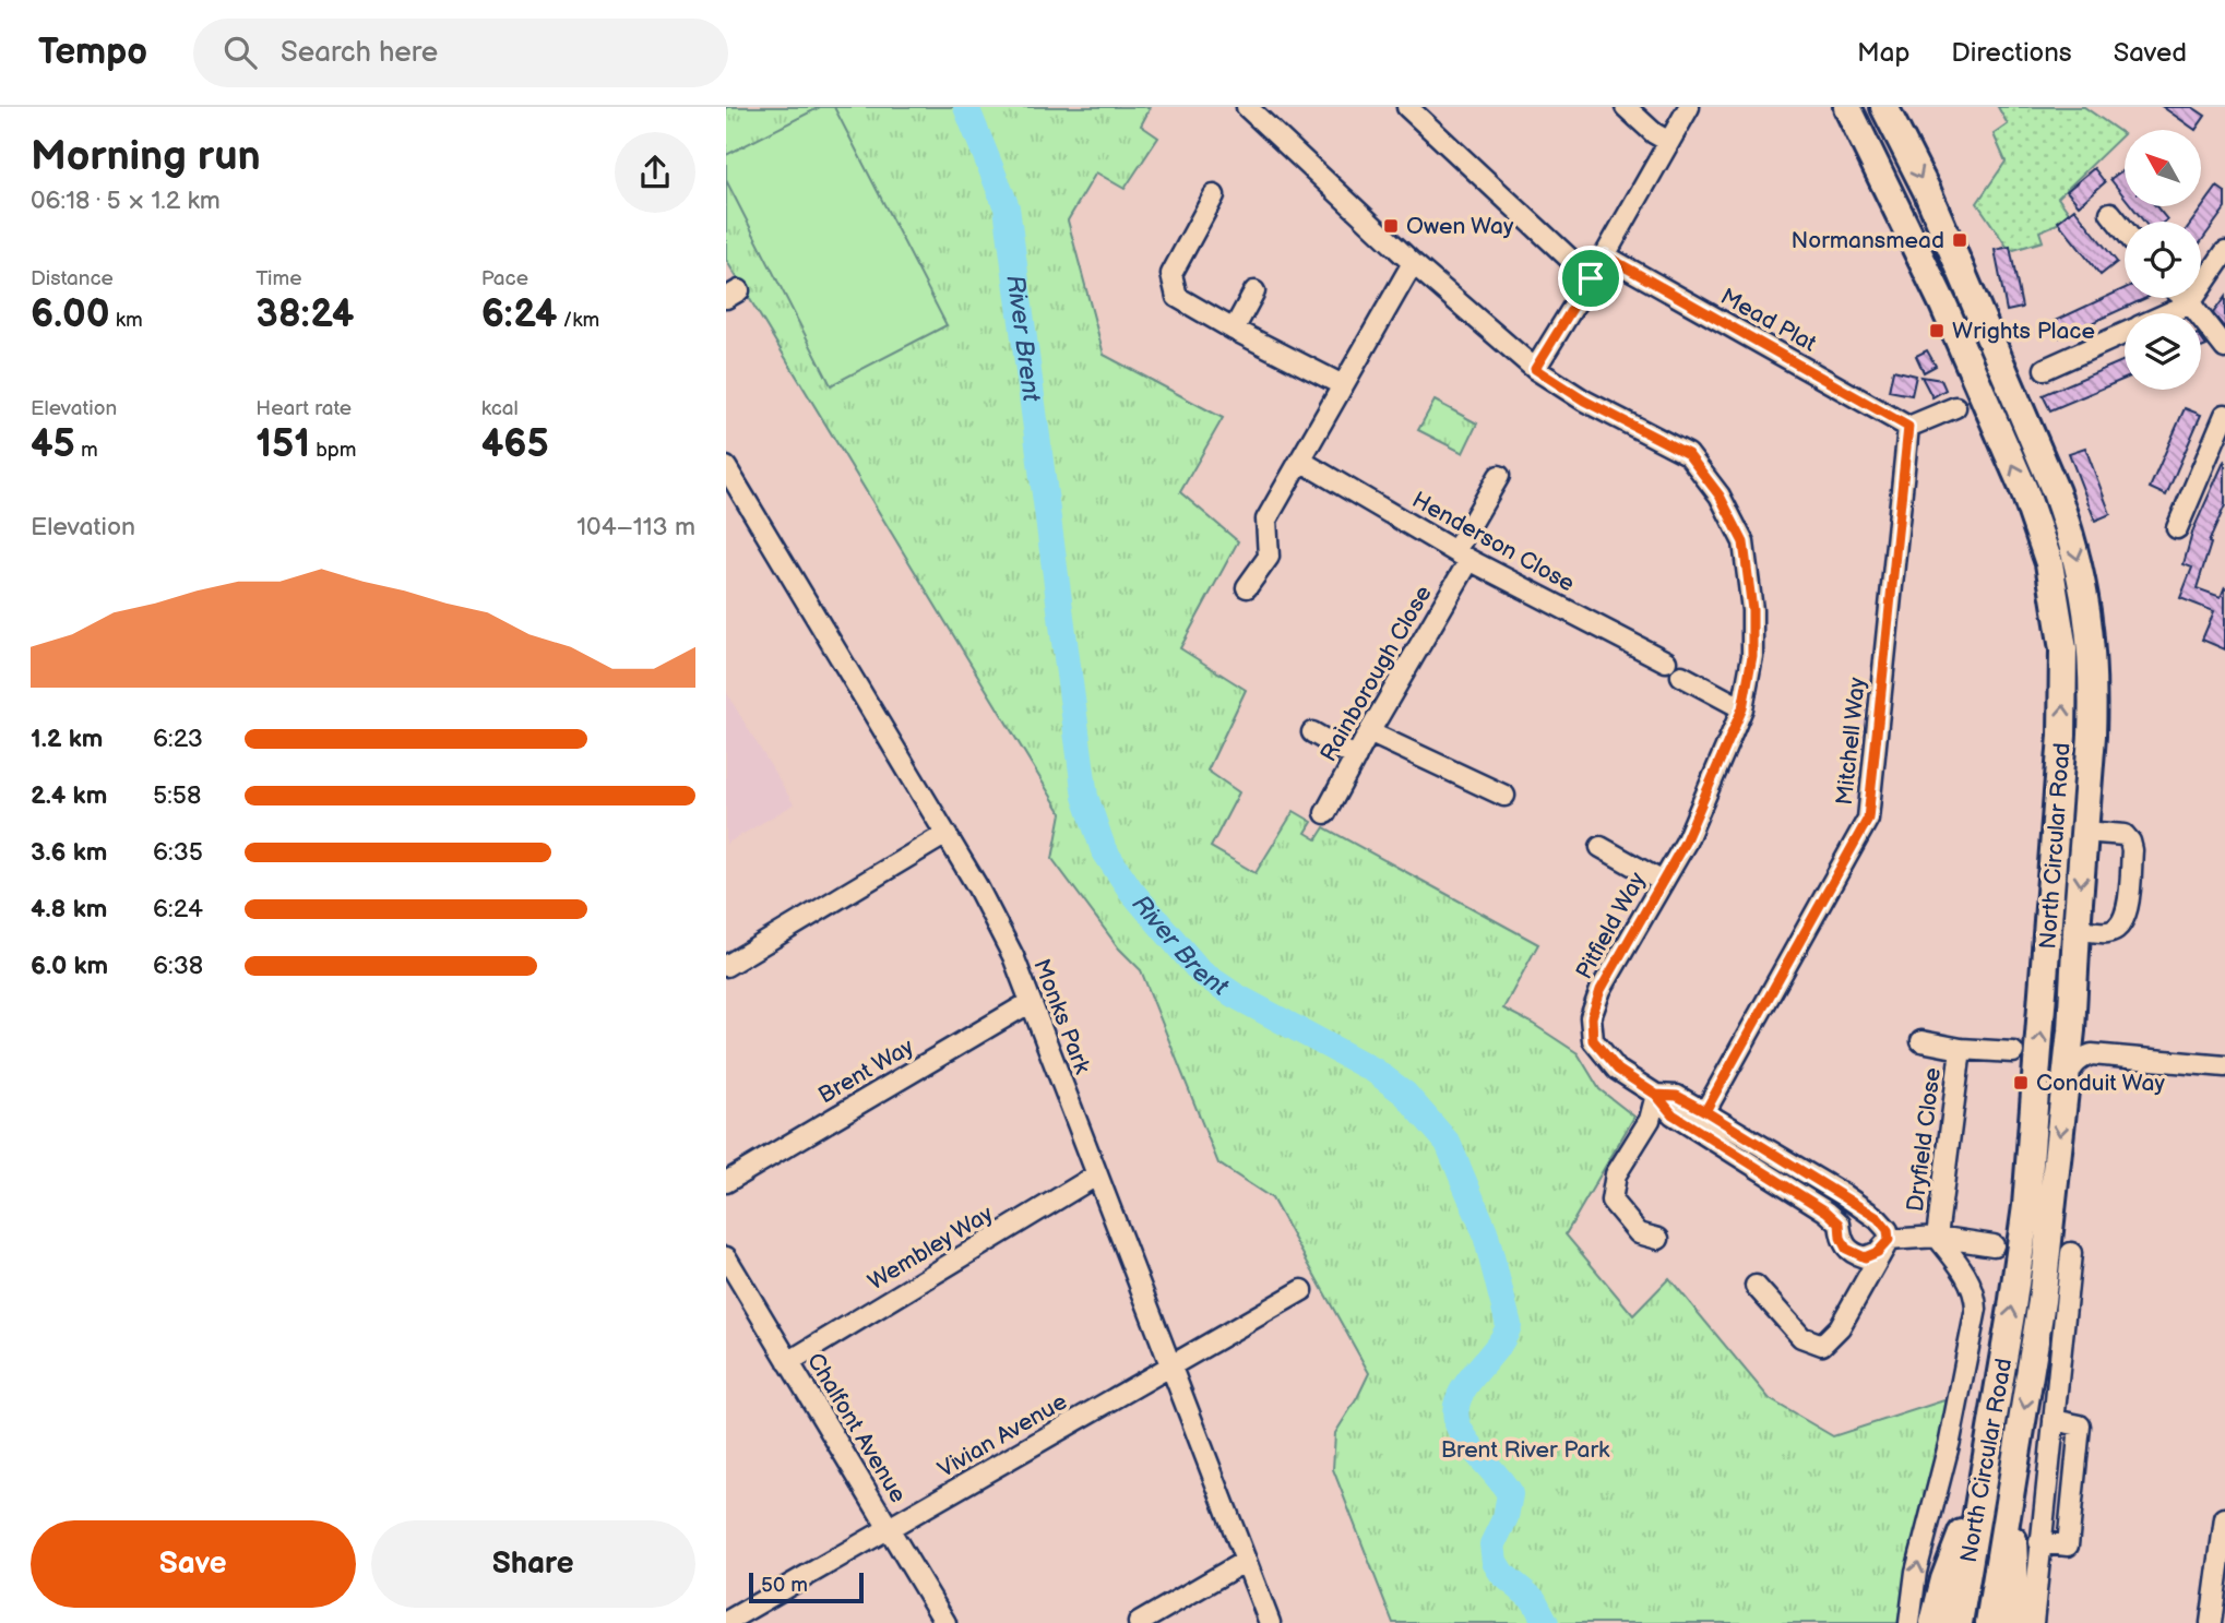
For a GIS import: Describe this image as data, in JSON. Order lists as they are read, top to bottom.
{
  "streets": {
    "highway": ["North Circular Road"],
    "street": [
      "Mead Plat",
      "Henderson Close",
      "Rainborough Close",
      "Mitchell Way",
      "Pitfield Way",
      "Monks Park",
      "Brent Way",
      "Dryfield Close",
      "Wembley Way",
      "Chalfont Avenue",
      "Vivian Avenue"
    ]
  },
  "crossings": [
    ["Mead Plat", "Mitchell Way"],
    ["Henderson Close", "Rainborough Close"],
    ["Mitchell Way", "Pitfield Way"],
    ["Monks Park", "Brent Way"],
    ["Monks Park", "Wembley Way"],
    ["Monks Park", "Vivian Avenue"],
    ["Wembley Way", "Chalfont Avenue"],
    ["Chalfont Avenue", "Vivian Avenue"]
  ],
  "water": ["River Brent"],
  "parks": ["Brent River Park"],
  "places": {
    "transit": [
      "Owen Way",
      "Normansmead",
      "Wrights Place",
      "Conduit Way"
    ]
  },
  "scale_bar": "50 m",
  "north": "top left",
  "page": {
    "header": "Tempo",
    "search": "Search here",
    "nav": ["Map", "Directions", "Saved"],
    "heading": ["Morning run", "06:18 · 5 × 1.2 km"],
    "stats": [
      ["Distance", "6.00 km"],
      ["Time", "38:24"],
      ["Pace", "6:24 /km"],
      ["Elevation", "45 m"],
      ["Heart rate", "151 bpm"],
      ["kcal", "465"]
    ],
    "chart": ["Elevation", "104–113 m"],
    "list": [
      {
        "name": "1.2 km",
        "note": "6:23"
      },
      {
        "name": "2.4 km",
        "note": "5:58"
      },
      {
        "name": "3.6 km",
        "note": "6:35"
      },
      {
        "name": "4.8 km",
        "note": "6:24"
      },
      {
        "name": "6.0 km",
        "note": "6:38"
      }
    ],
    "buttons": ["Save", "Share"],
    "scale": "50 m"
  }
}
